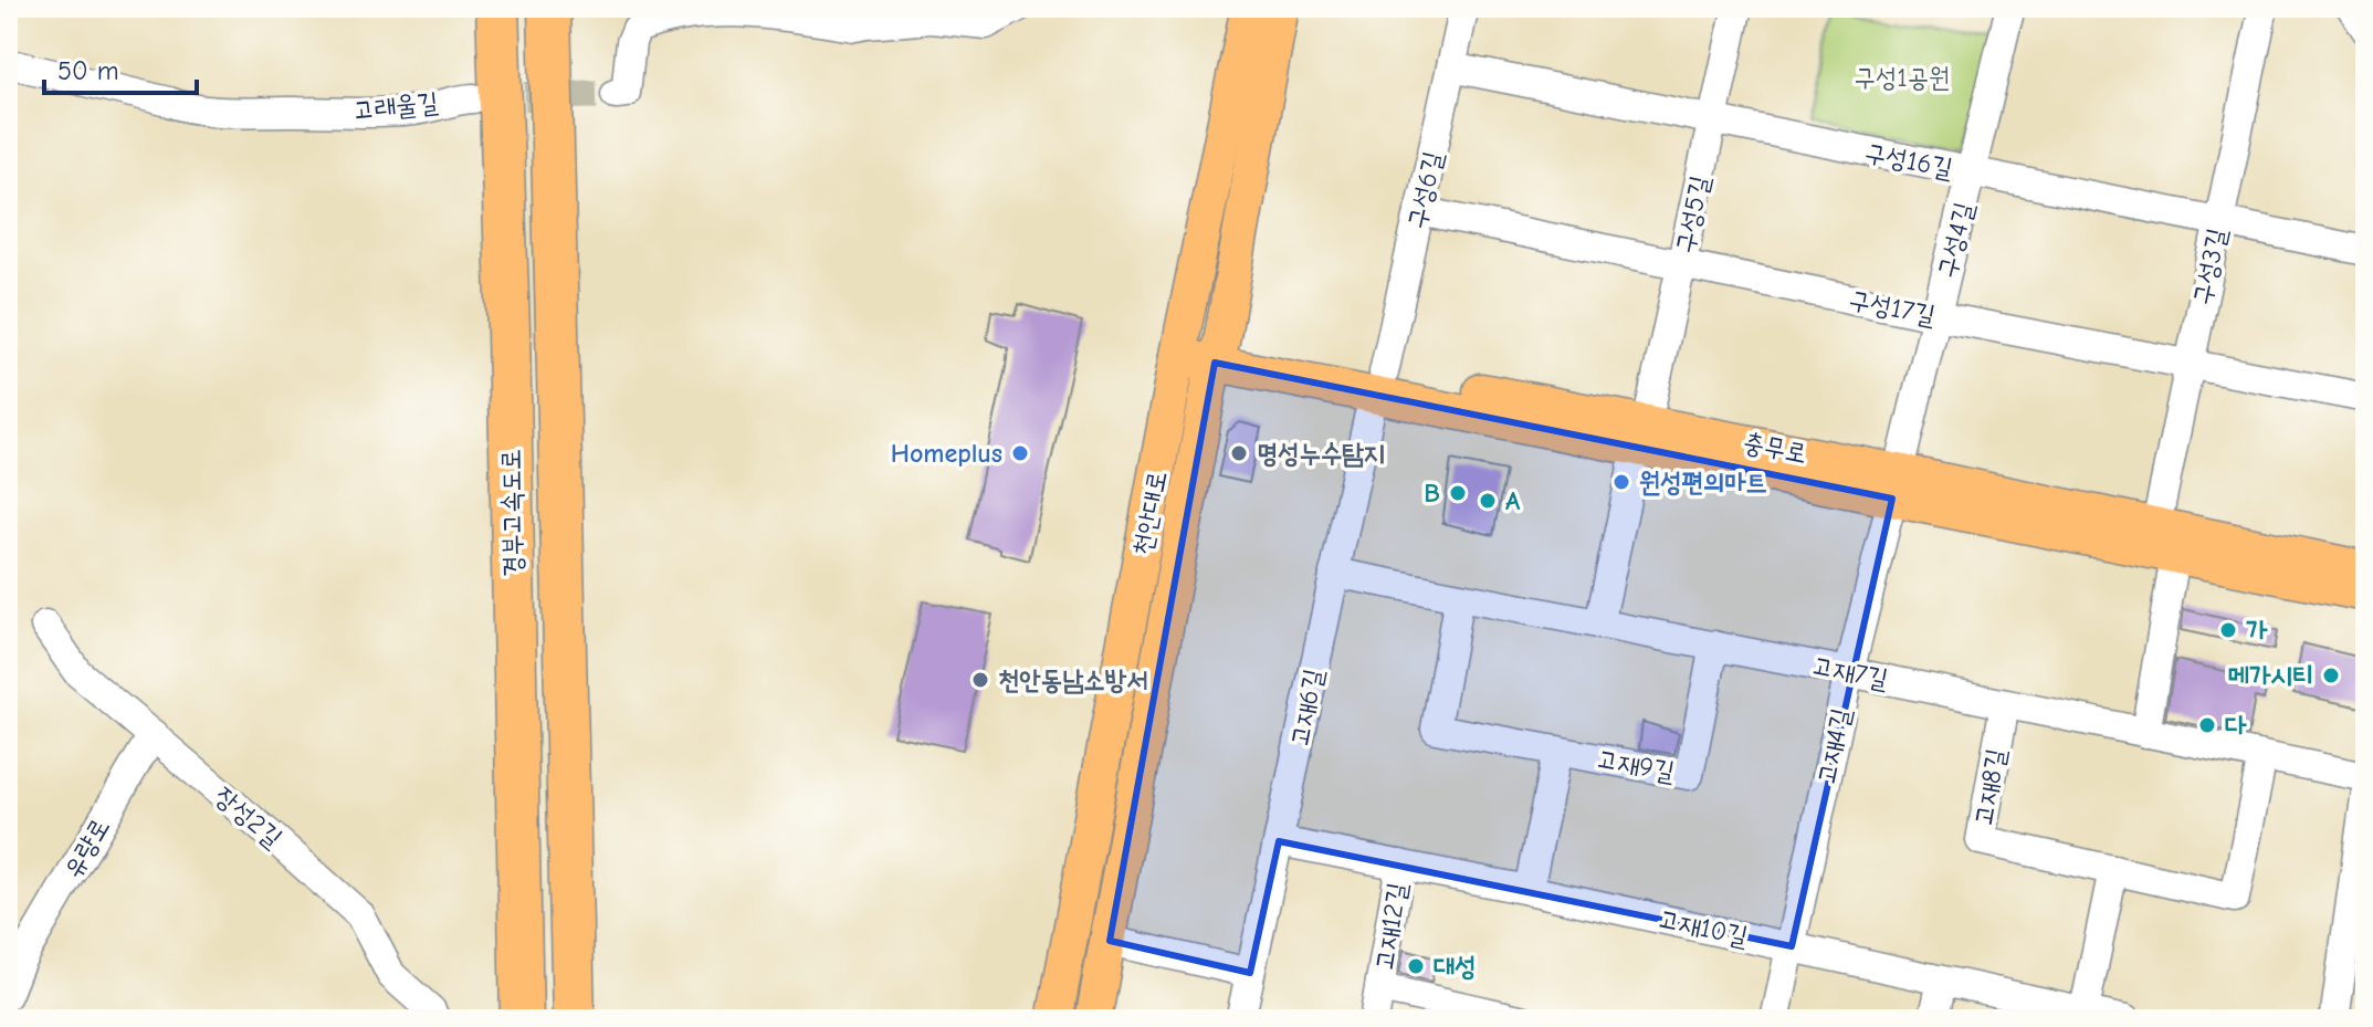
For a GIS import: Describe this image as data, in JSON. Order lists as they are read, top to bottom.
{
  "streets": {
    "highway": ["경부고속도로"],
    "main road": ["충무로", "천안대로"],
    "street": [
      "고래울길",
      "구성16길",
      "구성6길",
      "구성5길",
      "구성4길",
      "구성3길",
      "구성17길",
      "고재7길",
      "고재6길",
      "고재4길",
      "고재9길",
      "고재8길",
      "장성2길",
      "유량로",
      "고재12길",
      "고재10길"
    ]
  },
  "crossings": [
    ["구성16길", "구성6길"],
    ["구성16길", "구성5길"],
    ["구성16길", "구성4길"],
    ["구성16길", "구성3길"],
    ["구성6길", "구성17길"],
    ["구성6길", "충무로"],
    ["구성6길", "고재6길"],
    ["구성5길", "구성17길"],
    ["구성5길", "충무로"],
    ["구성4길", "구성17길"],
    ["구성4길", "충무로"],
    ["구성4길", "고재4길"],
    ["구성3길", "구성17길"],
    ["구성3길", "충무로"],
    ["충무로", "천안대로"],
    ["충무로", "고재6길"],
    ["충무로", "고재4길"],
    ["고재7길", "고재6길"],
    ["고재7길", "고재4길"],
    ["고재7길", "고재9길"],
    ["고재7길", "고재8길"],
    ["고재6길", "고재10길"],
    ["고재4길", "고재10길"],
    ["장성2길", "유량로"],
    ["고재12길", "고재10길"]
  ],
  "parks": ["구성1공원"],
  "places": [
    "Homeplus",
    "명성누수탐지",
    "원성편의마트",
    "B",
    "A",
    "가",
    "메가시티",
    "천안동남소방서",
    "다",
    "대성"
  ],
  "scale_bar": "50 m"
}
